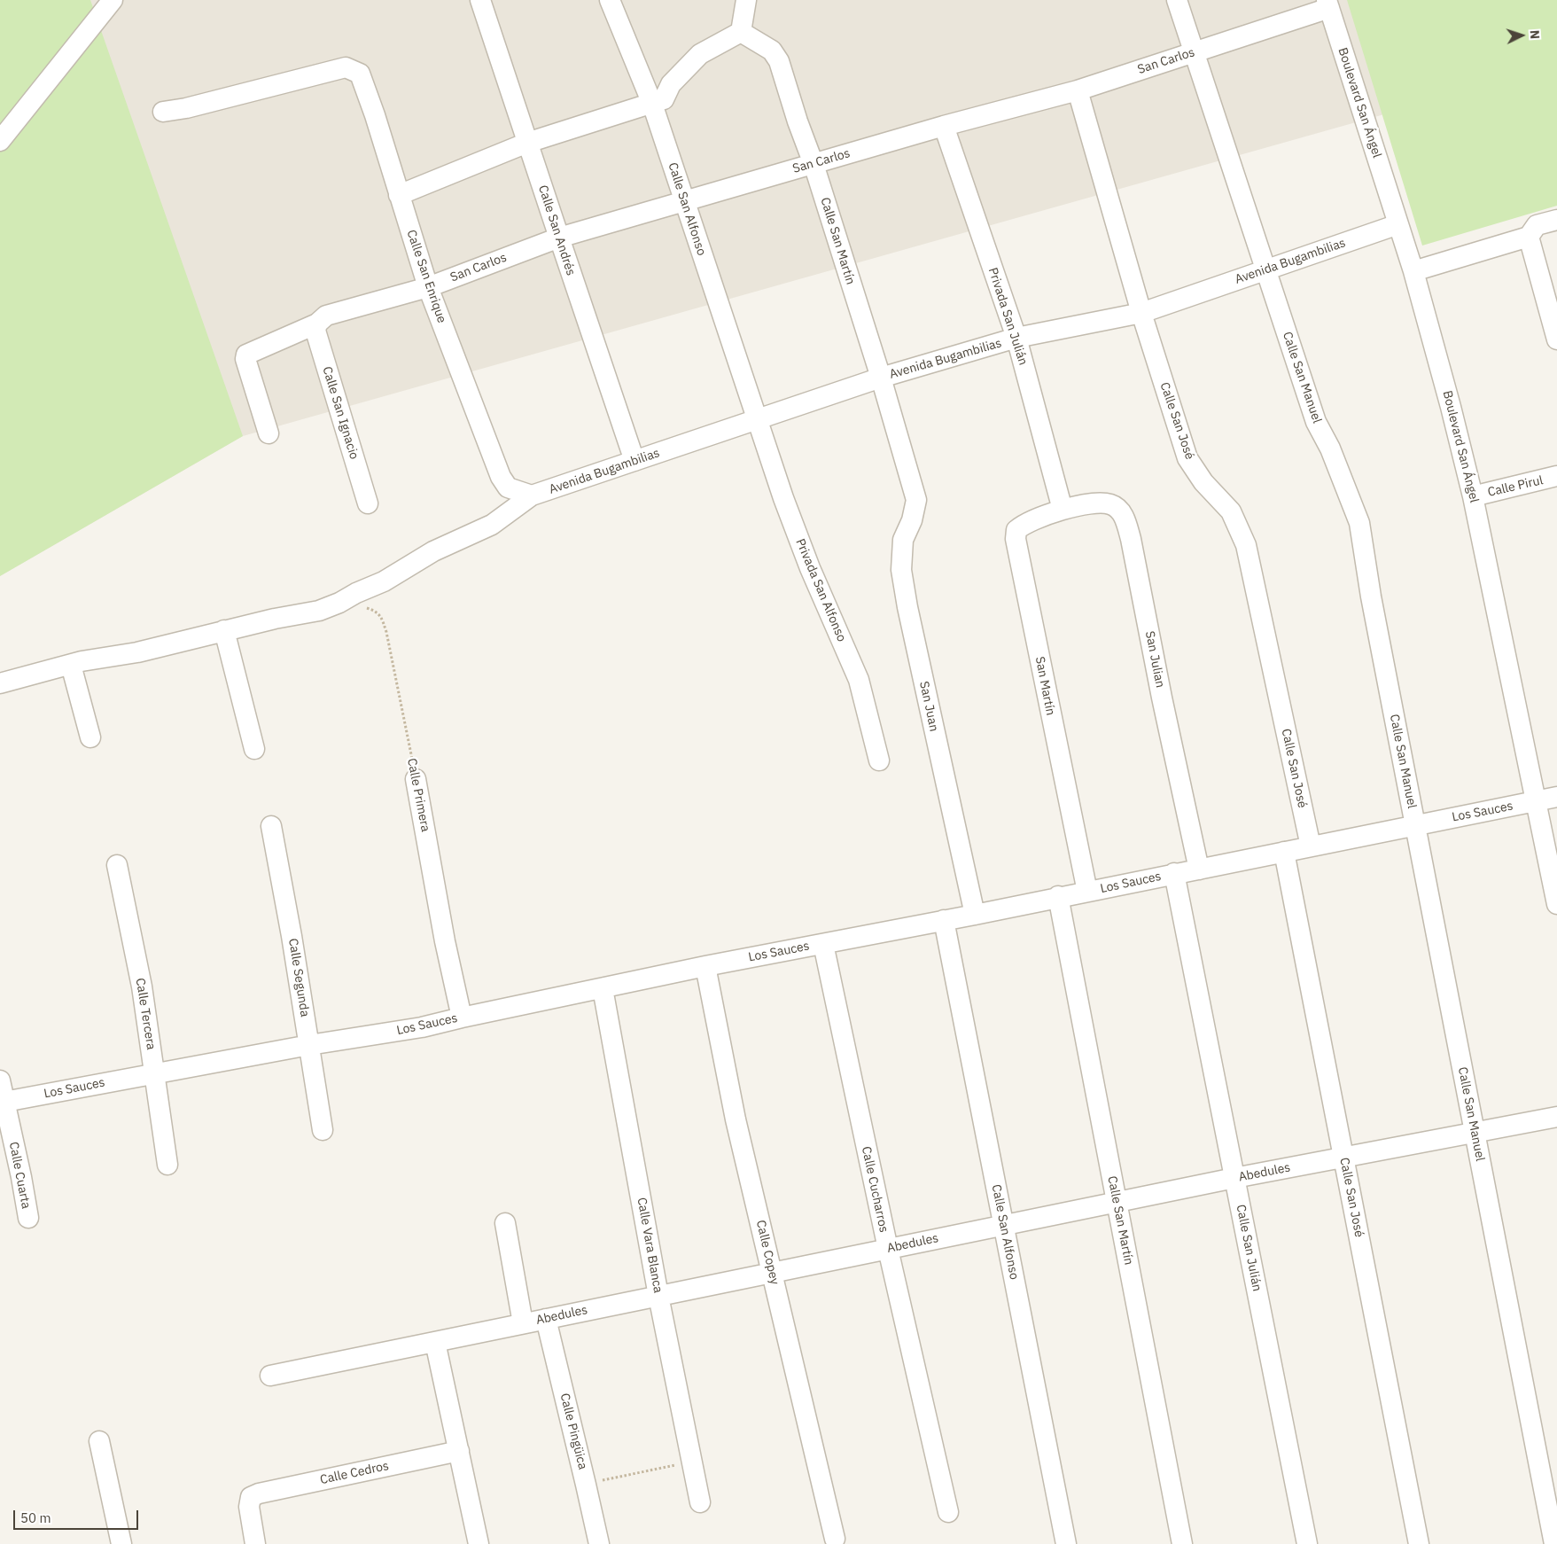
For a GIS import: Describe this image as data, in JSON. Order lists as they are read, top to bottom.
{
  "streets": {
    "street": [
      "San Carlos",
      "Boulevard San Ángel",
      "Calle San Alfonso",
      "Calle San Andrés",
      "Calle San Martín",
      "Avenida Bugambilias",
      "Calle San Enrique",
      "Privada San Julián",
      "Calle San Manuel",
      "Calle San Ignacio",
      "Calle San José",
      "Calle Pirul",
      "Privada San Alfonso",
      "San Julian",
      "San Martín",
      "San Juan",
      "Calle Primera",
      "Los Sauces",
      "Calle Segunda",
      "Calle Tercera",
      "Abedules",
      "Calle Cuarta",
      "Calle Cucharros",
      "Calle Vara Blanca",
      "Calle San Julián",
      "Calle Copey",
      "Calle Pingüica",
      "Calle Cedros"
    ]
  },
  "crossings": [
    ["San Carlos", "Boulevard San Ángel"],
    ["San Carlos", "Calle San Alfonso"],
    ["San Carlos", "Calle San Andrés"],
    ["San Carlos", "Calle San Martín"],
    ["San Carlos", "Calle San Enrique"],
    ["San Carlos", "Privada San Julián"],
    ["San Carlos", "Calle San Manuel"],
    ["San Carlos", "Calle San Ignacio"],
    ["San Carlos", "Calle San José"],
    ["Boulevard San Ángel", "Avenida Bugambilias"],
    ["Boulevard San Ángel", "Calle Pirul"],
    ["Boulevard San Ángel", "Los Sauces"],
    ["Calle San Alfonso", "Avenida Bugambilias"],
    ["Calle San Alfonso", "Privada San Alfonso"],
    ["Calle San Alfonso", "Los Sauces"],
    ["Calle San Alfonso", "Abedules"],
    ["Calle San Andrés", "Avenida Bugambilias"],
    ["Calle San Martín", "Avenida Bugambilias"],
    ["Calle San Martín", "San Juan"],
    ["Calle San Martín", "Los Sauces"],
    ["Calle San Martín", "Abedules"],
    ["Avenida Bugambilias", "Calle San Enrique"],
    ["Avenida Bugambilias", "Privada San Julián"],
    ["Avenida Bugambilias", "Calle San Manuel"],
    ["Avenida Bugambilias", "Calle San José"],
    ["Avenida Bugambilias", "Privada San Alfonso"],
    ["Avenida Bugambilias", "Calle Primera"],
    ["Privada San Julián", "San Julian"],
    ["Privada San Julián", "San Martín"],
    ["Calle San Manuel", "Los Sauces"],
    ["Calle San Manuel", "Abedules"],
    ["Calle San José", "Los Sauces"],
    ["Calle San José", "Abedules"],
    ["San Julian", "San Martín"],
    ["San Julian", "Los Sauces"],
    ["San Martín", "Los Sauces"],
    ["San Juan", "Los Sauces"],
    ["Calle Primera", "Los Sauces"],
    ["Los Sauces", "Calle Segunda"],
    ["Los Sauces", "Calle Tercera"],
    ["Los Sauces", "Calle Cuarta"],
    ["Los Sauces", "Calle Cucharros"],
    ["Los Sauces", "Calle Vara Blanca"],
    ["Los Sauces", "Calle San Julián"],
    ["Los Sauces", "Calle Copey"],
    ["Abedules", "Calle Cucharros"],
    ["Abedules", "Calle Vara Blanca"],
    ["Abedules", "Calle San Julián"],
    ["Abedules", "Calle Copey"],
    ["Abedules", "Calle Pingüica"]
  ],
  "scale_bar": "50 m",
  "north": "right"
}
